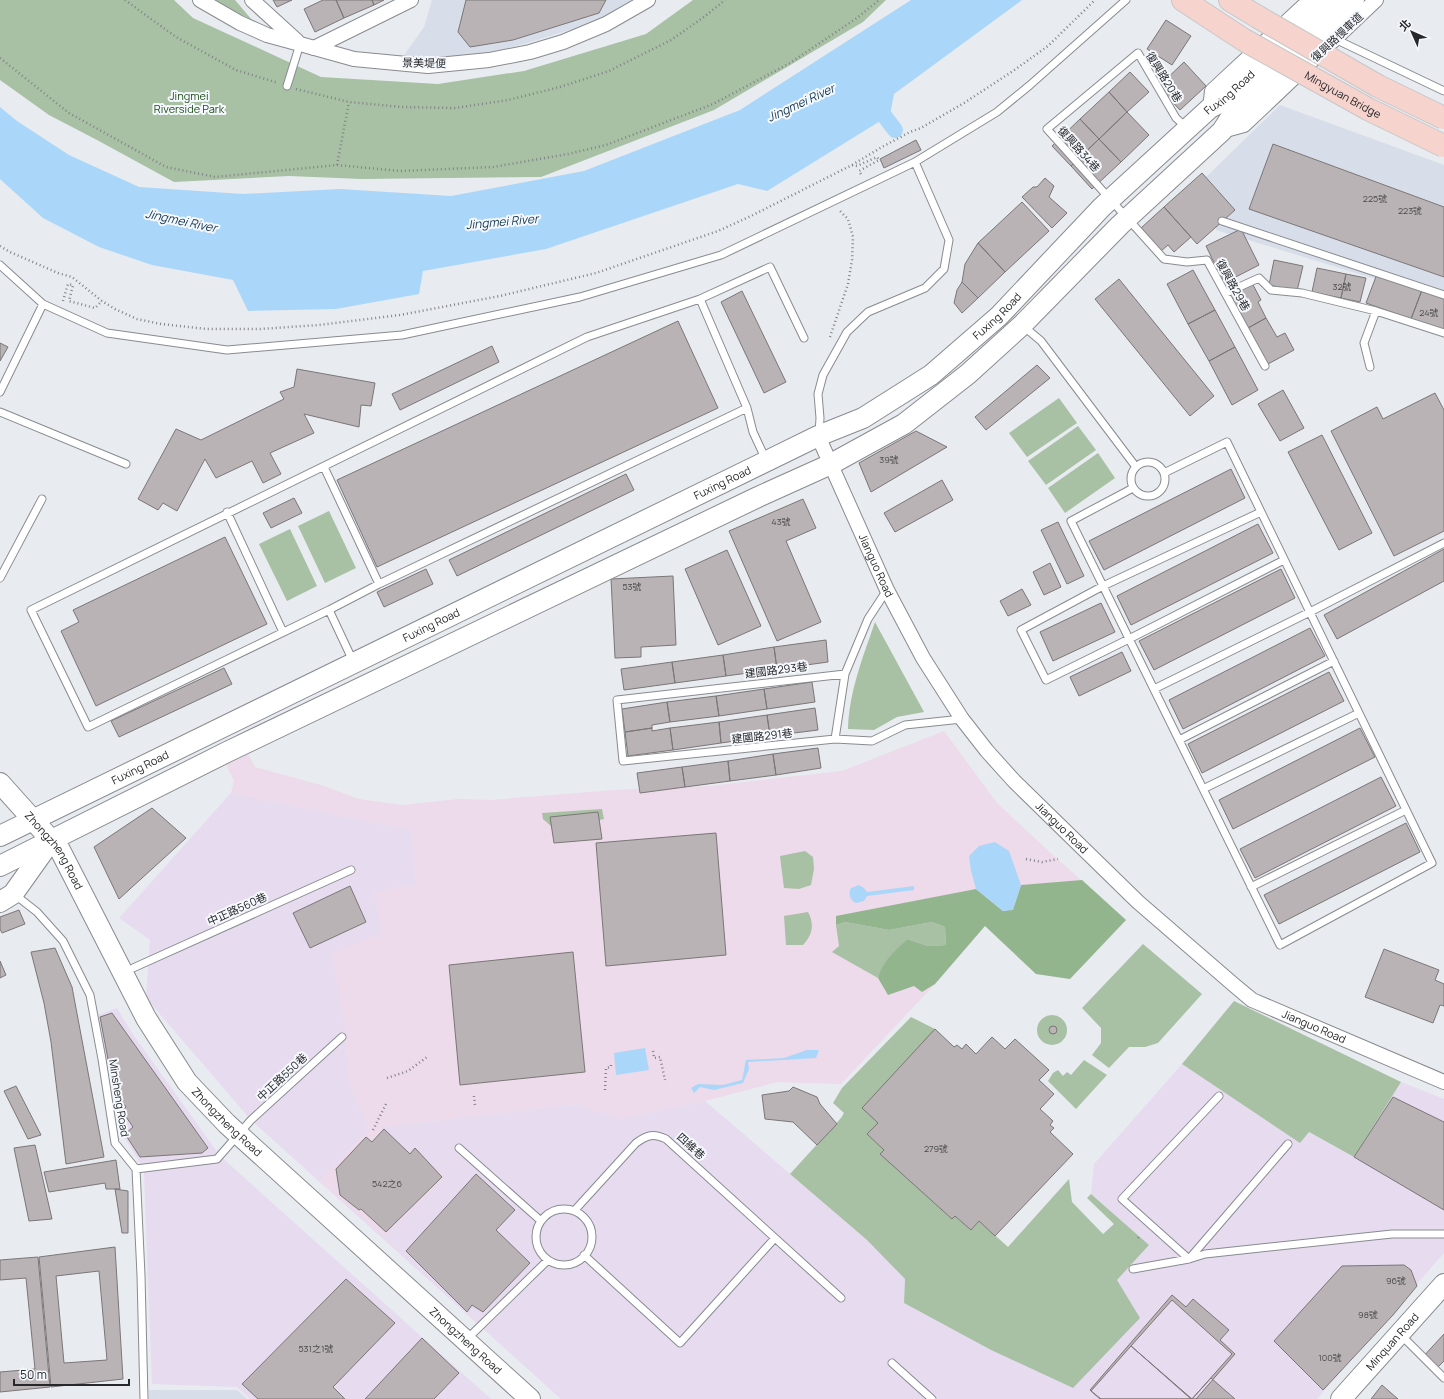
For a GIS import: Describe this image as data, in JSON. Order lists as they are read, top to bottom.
{
  "streets": {
    "main road": [
      "Fuxing Road",
      "Mingyuan Bridge",
      "Zhongzheng Road",
      "Minquan Road"
    ],
    "street": ["復興路慢車道", "景美堤便", "Jianguo Road"],
    "lane": [
      "復興路20巷",
      "復興路34巷",
      "復興路29巷",
      "建國路293巷",
      "建國路291巷",
      "中正路560巷",
      "中正路550巷",
      "Minsheng Road",
      "四維巷"
    ]
  },
  "crossings": [
    ["復興路慢車道", "Fuxing Road"],
    ["復興路20巷", "Fuxing Road"],
    ["復興路20巷", "復興路34巷"],
    ["Fuxing Road", "復興路34巷"],
    ["Fuxing Road", "復興路29巷"],
    ["Fuxing Road", "Jianguo Road"],
    ["Fuxing Road", "Zhongzheng Road"],
    ["復興路34巷", "復興路29巷"],
    ["Jianguo Road", "建國路291巷"],
    ["建國路293巷", "建國路291巷"],
    ["Zhongzheng Road", "中正路550巷"],
    ["中正路550巷", "Minsheng Road"]
  ],
  "water": ["Jingmei River"],
  "parks": ["Jingmei Riverside Park"],
  "house_numbers": [
    "225號",
    "223號",
    "32號",
    "24號",
    "39號",
    "43號",
    "53號",
    "279號",
    "542之6",
    "96號",
    "98號",
    "531之1號",
    "100號"
  ],
  "scale_bar": "50 m",
  "north": "top left"
}
